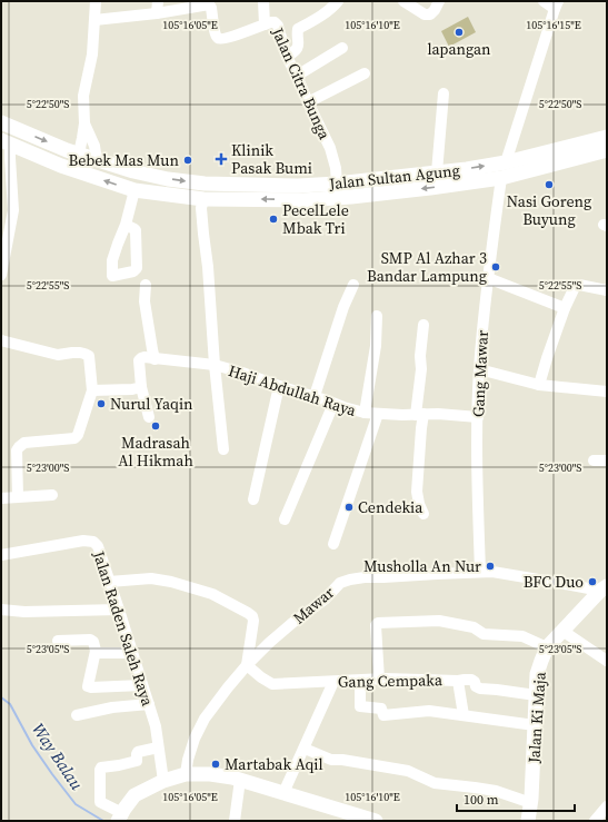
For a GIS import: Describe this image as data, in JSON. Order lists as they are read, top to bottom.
{
  "streets": {
    "main road": ["Jalan Sultan Agung", "Jalan Ki Maja"],
    "street": [
      "Jalan Citra Bunga",
      "Gang Mawar",
      "Haji Abdullah Raya",
      "Mawar",
      "Jalan Raden Saleh Raya",
      "Gang Cempaka"
    ]
  },
  "crossings": [
    ["Jalan Citra Bunga", "Jalan Sultan Agung"],
    ["Jalan Sultan Agung", "Gang Mawar"],
    ["Gang Mawar", "Haji Abdullah Raya"],
    ["Gang Mawar", "Mawar"],
    ["Mawar", "Gang Cempaka"],
    ["Mawar", "Jalan Ki Maja"],
    ["Gang Cempaka", "Jalan Ki Maja"]
  ],
  "water": ["Way Balau"],
  "places": {
    "other": [
      "lapangan",
      "Bebek Mas Mun",
      "Nasi Goreng Buyung",
      "PecelLele Mbak Tri",
      "SMP Al Azhar 3 Bandar Lampung",
      "Nurul Yaqin",
      "Madrasah Al Hikmah",
      "Cendekia",
      "Musholla An Nur",
      "BFC Duo",
      "Martabak Aqil"
    ],
    "health": ["Klinik Pasak Bumi"]
  },
  "scale_bar": "100 m",
  "coordinates": [
    "105°16'05\"E",
    "105°16'10\"E",
    "105°16'15\"E",
    "5°22'50\"S",
    "5°22'55\"S",
    "5°23'00\"S",
    "5°23'05\"S"
  ]
}
